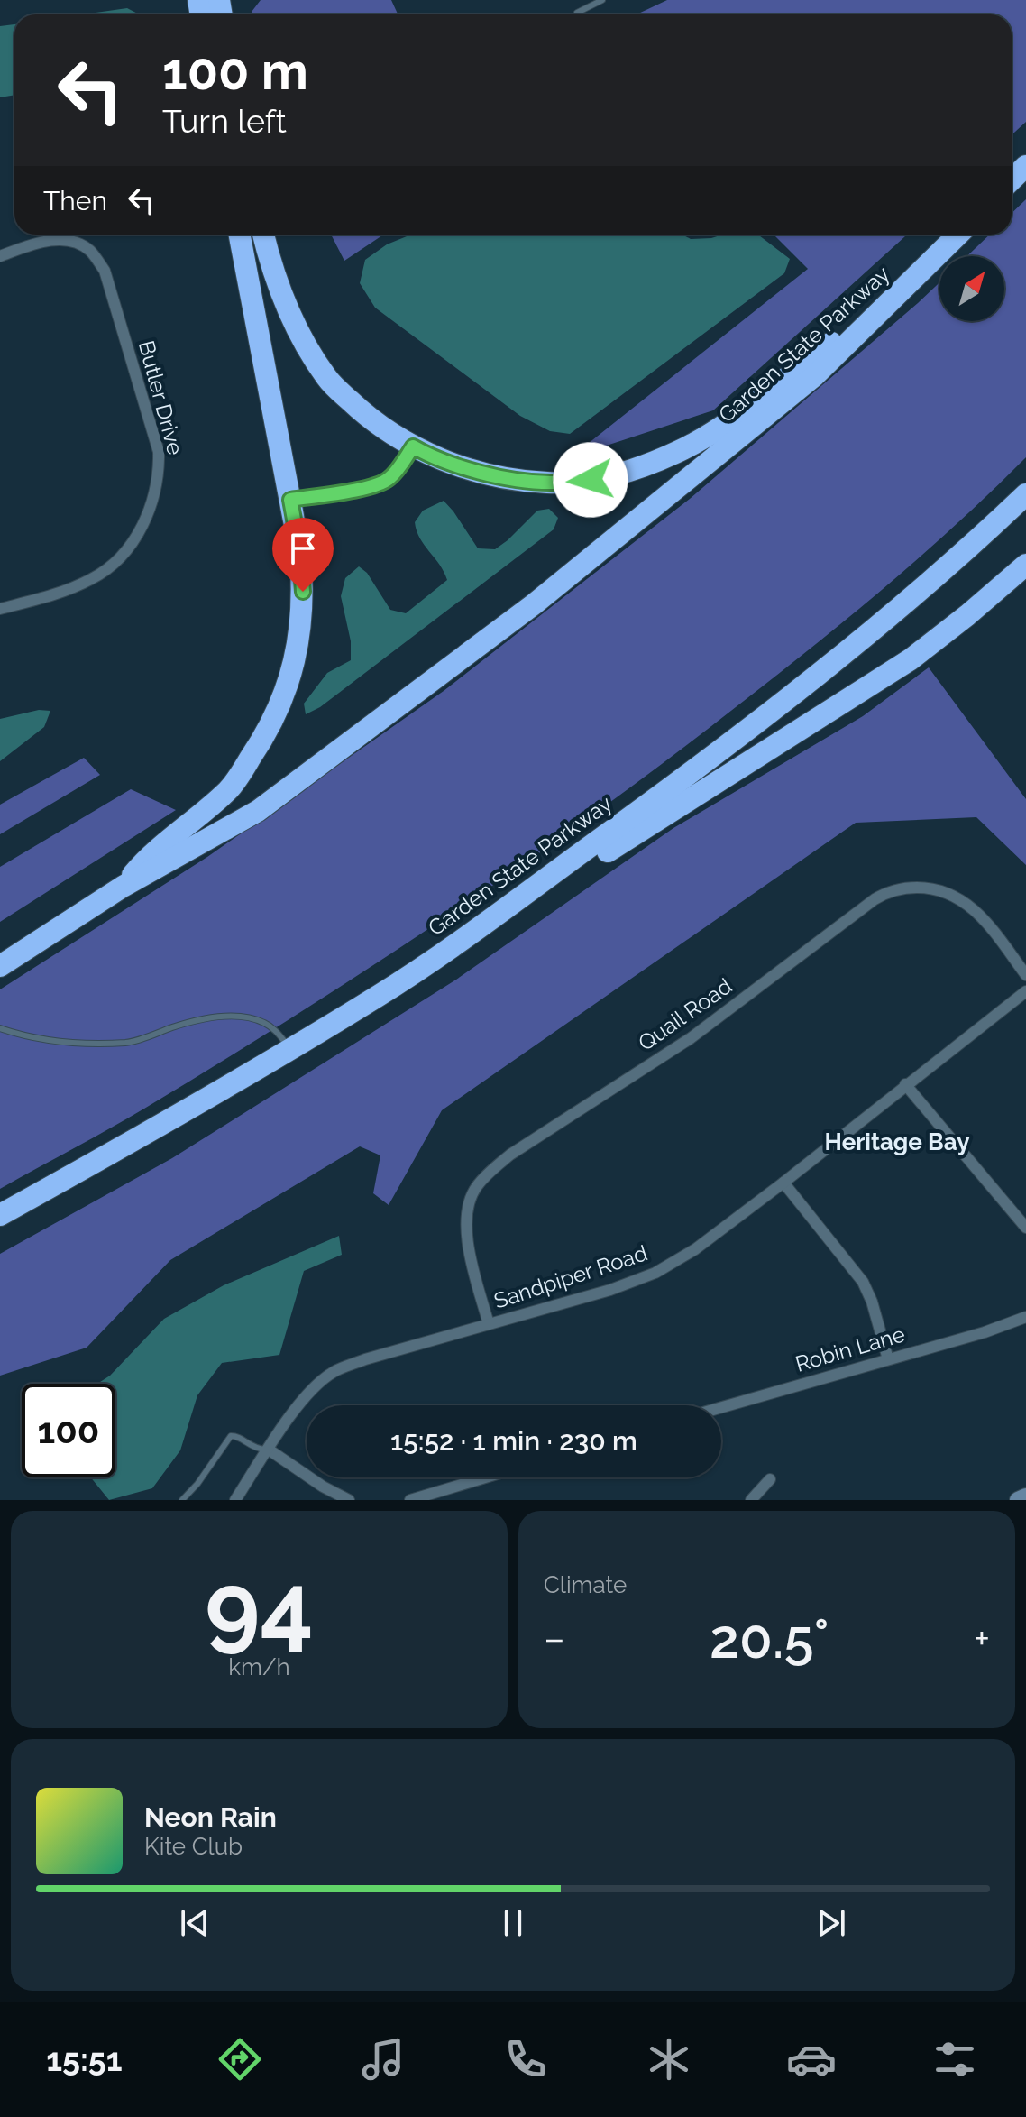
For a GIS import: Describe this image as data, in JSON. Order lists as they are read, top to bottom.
{
  "streets": {
    "highway": ["Garden State Parkway"],
    "street": [
      "Butler Drive",
      "Quail Road",
      "Sandpiper Road",
      "Robin Lane"
    ]
  },
  "crossings": [
    ["Quail Road", "Sandpiper Road"]
  ],
  "districts": ["Heritage Bay"],
  "north": "top right",
  "page": {
    "turn": ["100 m", "Turn left"],
    "then": "Then",
    "limit": "100",
    "trip": "15:52 · 1 min · 230 m",
    "tile": [
      ["94", "km/h"],
      "Climate"
    ],
    "heat": ["−", "20.5°", "+"],
    "song": ["Neon Rain", "Kite Club"],
    "tabs": "15:51"
  }
}
